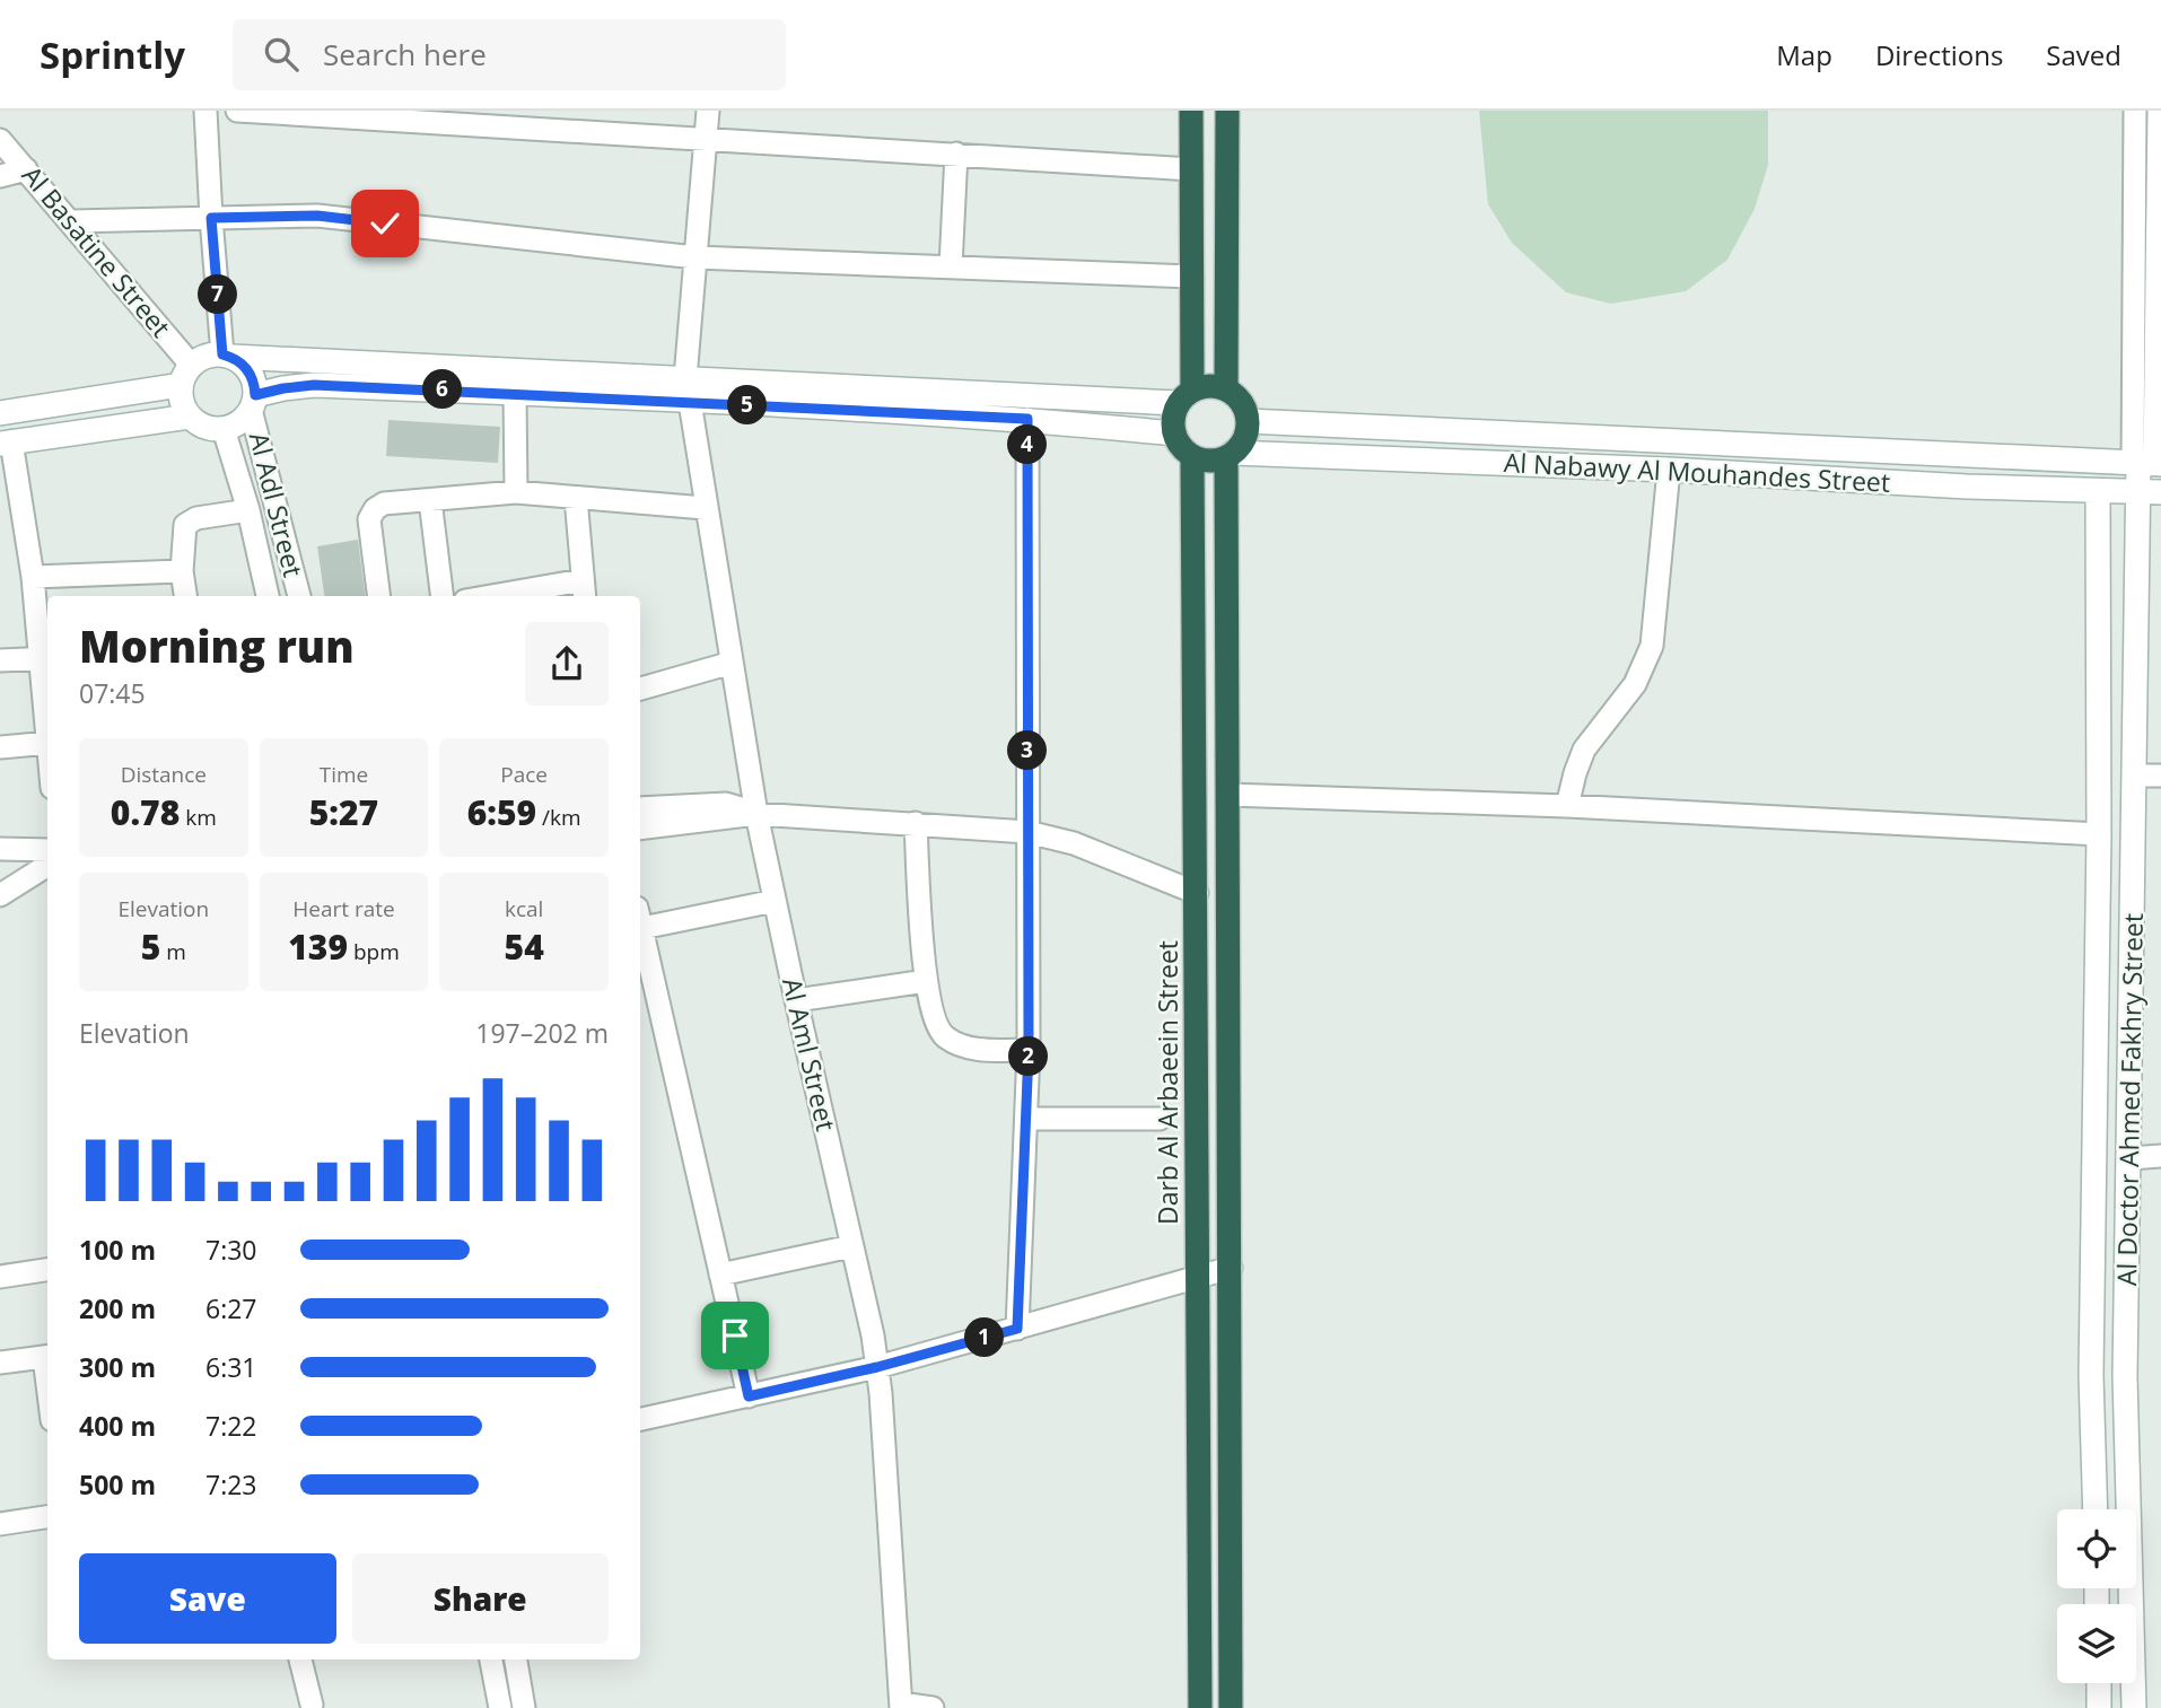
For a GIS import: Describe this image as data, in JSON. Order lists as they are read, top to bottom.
{
  "streets": {
    "highway": ["Darb Al Arbaeein Street"],
    "street": [
      "Al Basatine Street",
      "Al Nabawy Al Mouhandes Street",
      "Al Adl Street",
      "Al Aml Street",
      "Al Doctor Ahmed Fakhry Street"
    ]
  },
  "crossings": [
    ["Al Basatine Street", "Al Adl Street"],
    ["Al Nabawy Al Mouhandes Street", "Darb Al Arbaeein Street"],
    ["Al Nabawy Al Mouhandes Street", "Al Doctor Ahmed Fakhry Street"]
  ],
  "page": {
    "header": "Sprintly",
    "search": "Search here",
    "nav": ["Map", "Directions", "Saved"],
    "pins": [
      "7",
      "6",
      "5",
      "4",
      "3",
      "2",
      "1"
    ],
    "heading": ["Morning run", "07:45"],
    "stats": [
      ["Distance", "0.78 km"],
      ["Time", "5:27"],
      ["Pace", "6:59 /km"],
      ["Elevation", "5 m"],
      ["Heart rate", "139 bpm"],
      ["kcal", "54"]
    ],
    "chart": ["Elevation", "197–202 m"],
    "list": [
      {
        "name": "100 m",
        "note": "7:30"
      },
      {
        "name": "200 m",
        "note": "6:27"
      },
      {
        "name": "300 m",
        "note": "6:31"
      },
      {
        "name": "400 m",
        "note": "7:22"
      },
      {
        "name": "500 m",
        "note": "7:23"
      }
    ],
    "buttons": ["Save", "Share"]
  }
}
